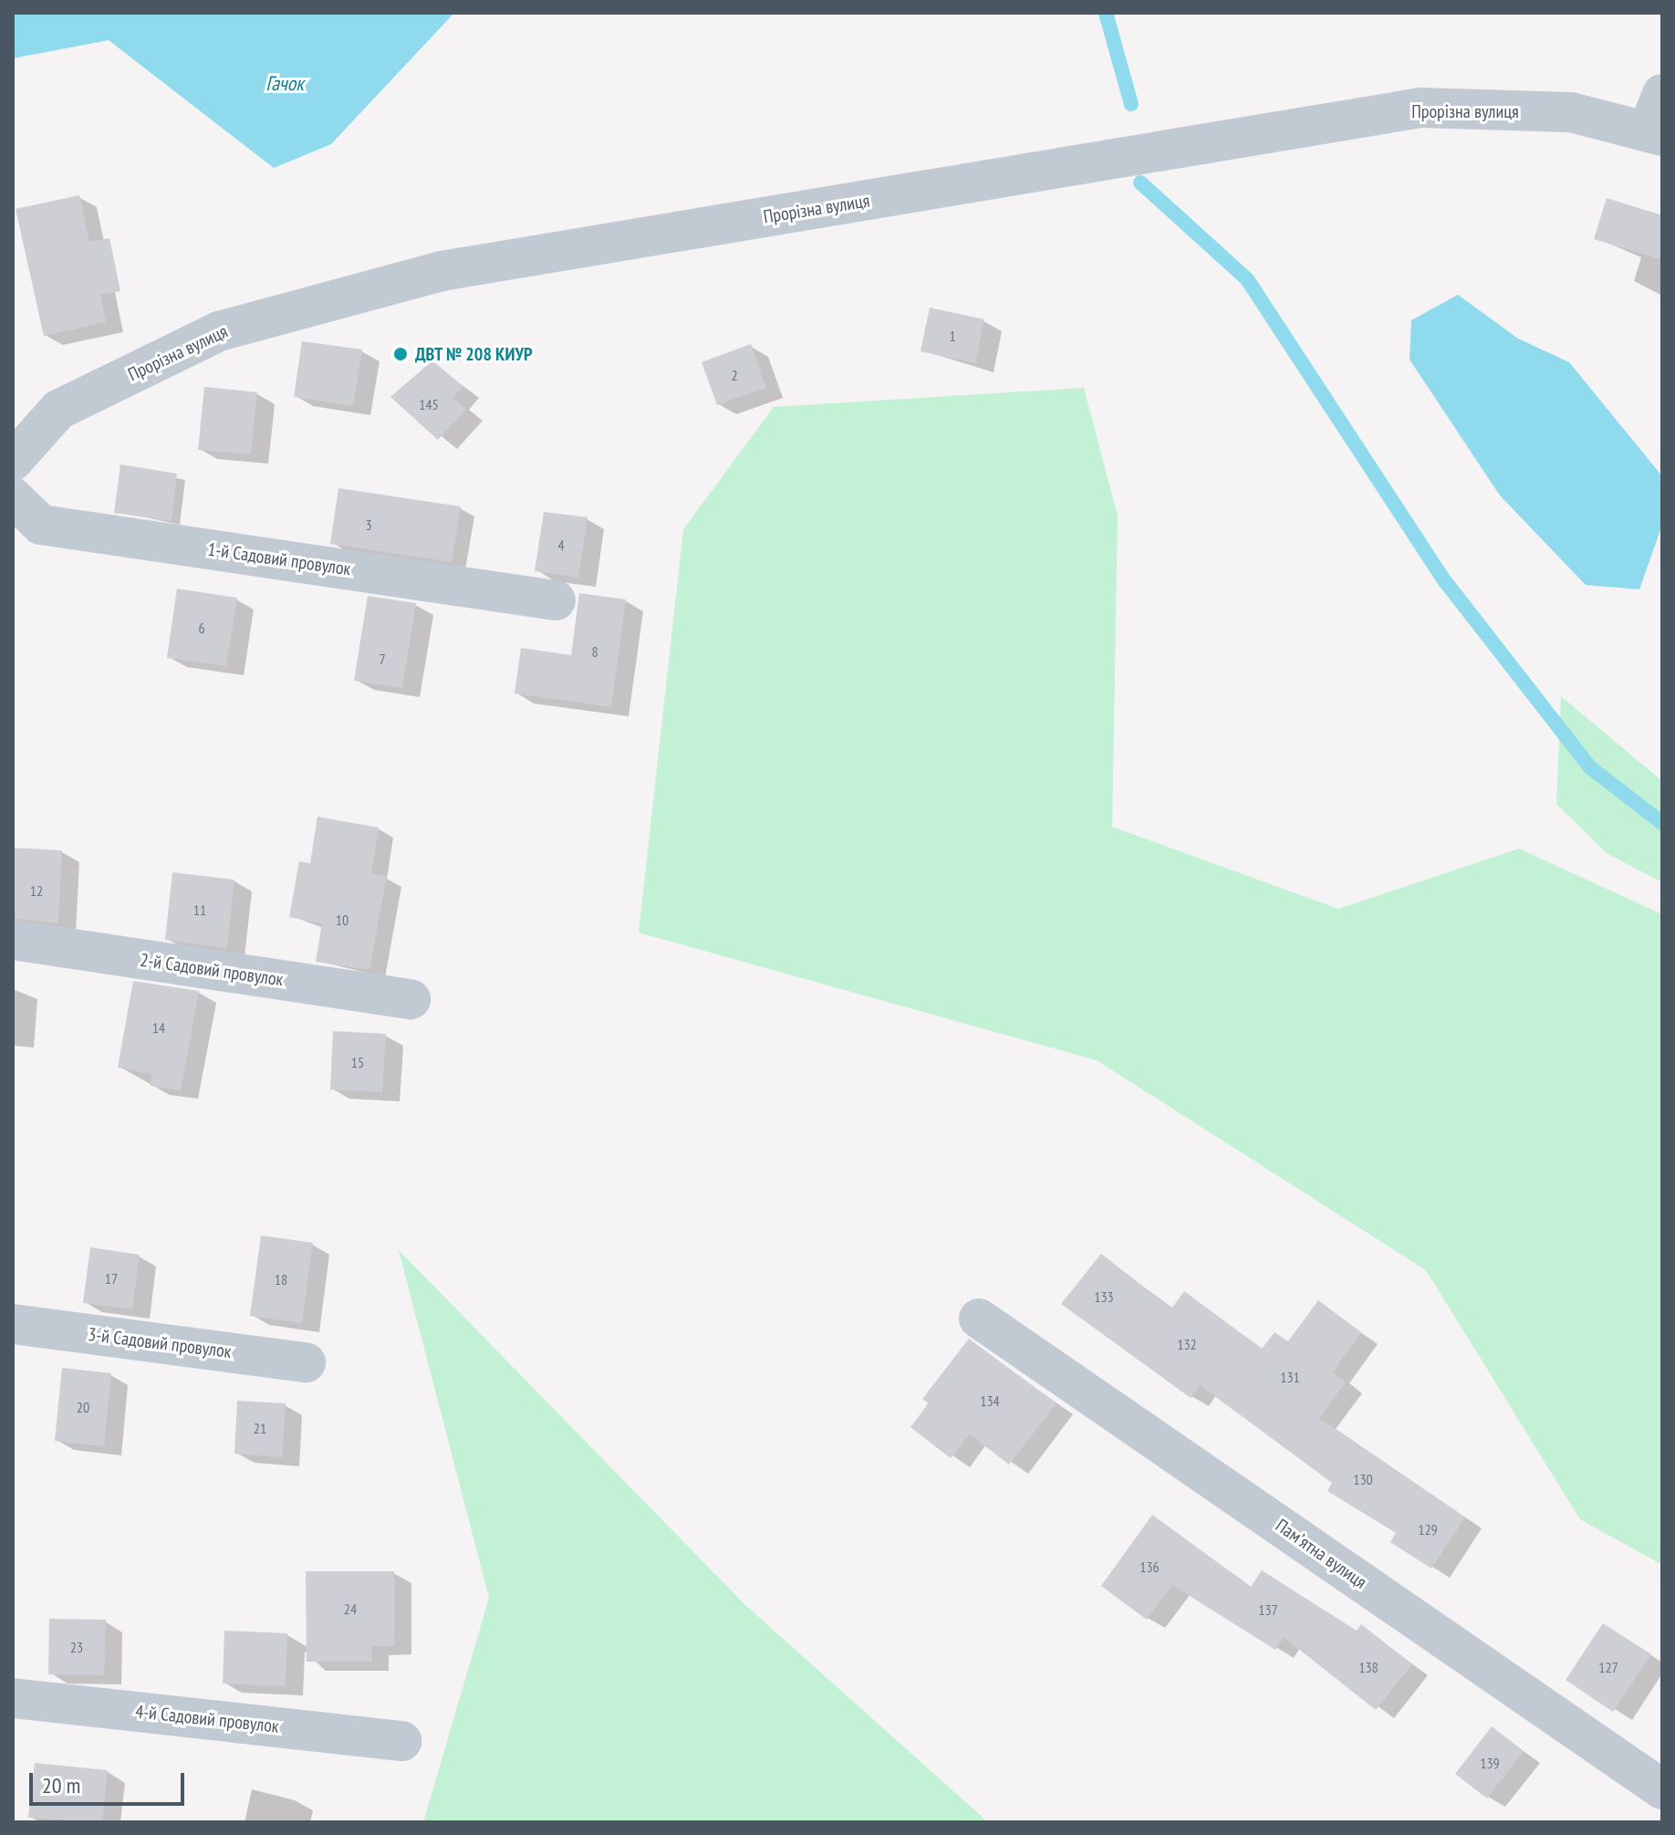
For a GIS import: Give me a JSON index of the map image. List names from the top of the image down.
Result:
{
  "streets": {
    "street": [
      "Прорізна вулиця",
      "1-й Садовий провулок",
      "2-й Садовий провулок",
      "3-й Садовий провулок",
      "Памʼятна вулиця",
      "4-й Садовий провулок"
    ]
  },
  "water": ["Гачок"],
  "places": ["ДВТ № 208 КИУР"],
  "house_numbers": [
    "1",
    "2",
    "145",
    "3",
    "4",
    "6",
    "8",
    "7",
    "12",
    "11",
    "10",
    "14",
    "15",
    "17",
    "18",
    "133",
    "132",
    "131",
    "134",
    "20",
    "21",
    "130",
    "129",
    "136",
    "24",
    "137",
    "23",
    "138",
    "127",
    "139"
  ],
  "scale_bar": "20 m"
}
